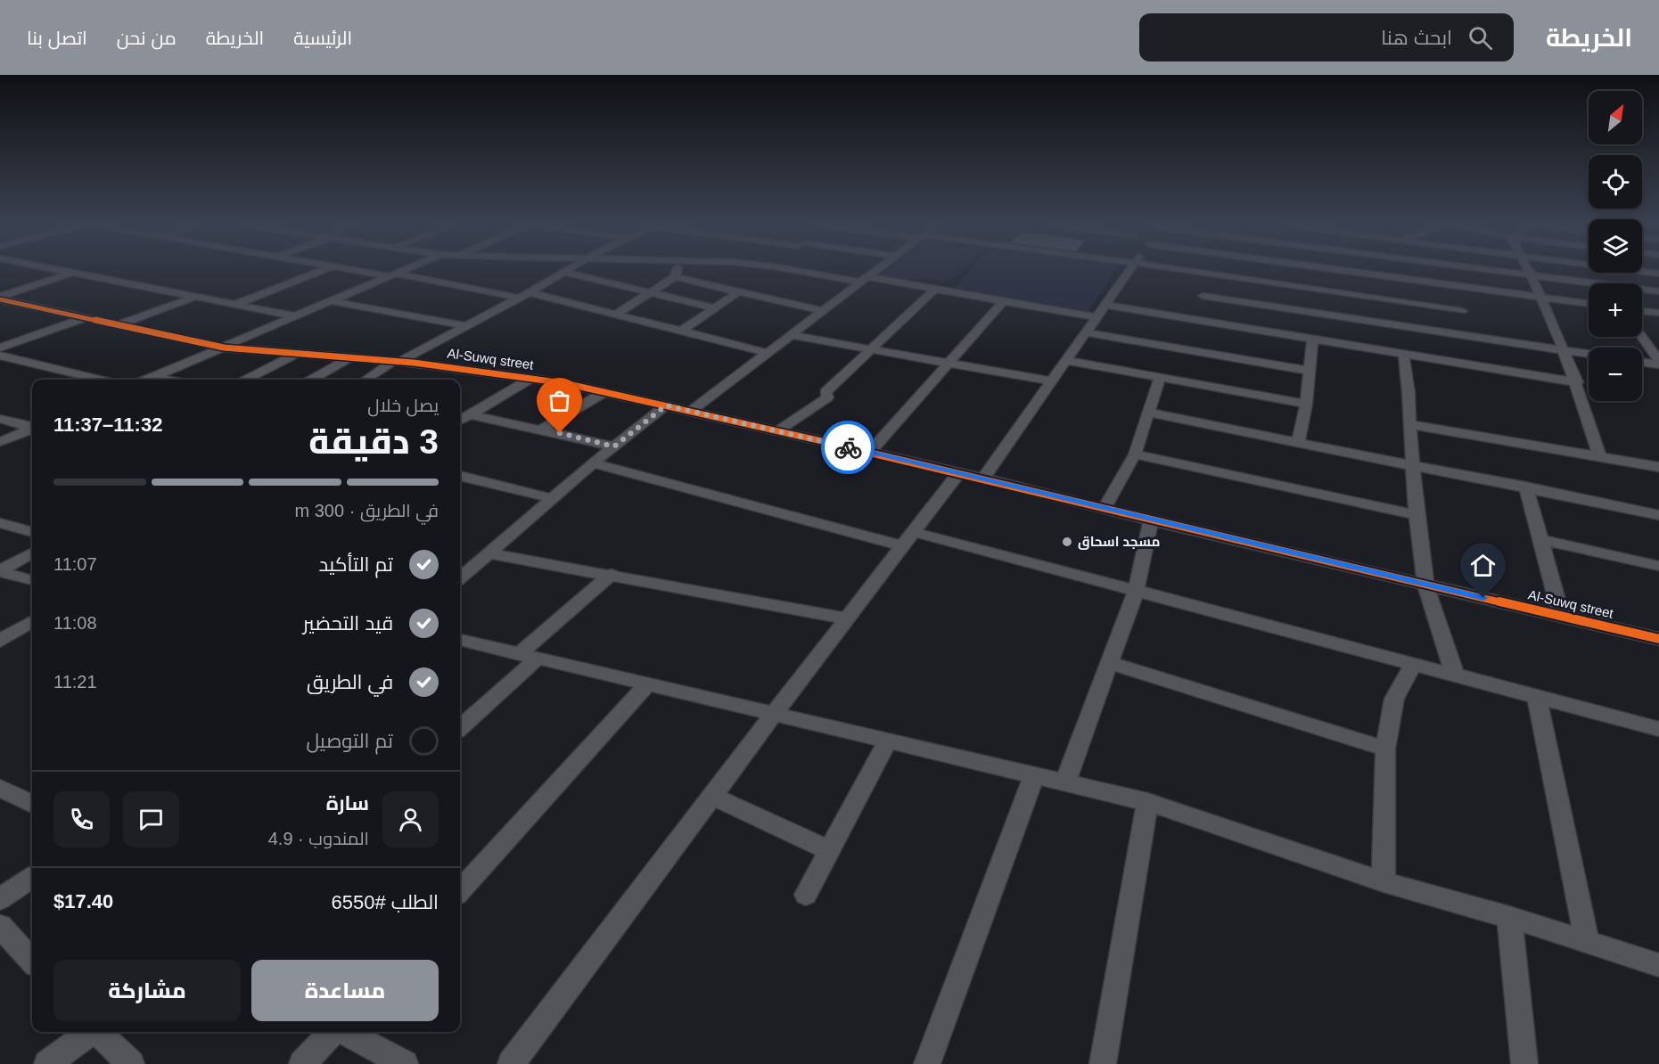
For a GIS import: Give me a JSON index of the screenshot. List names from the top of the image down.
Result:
{
  "streets": {
    "street": ["Al-Suwq street"]
  },
  "places": ["مسجد اسحاق"],
  "north": "top right",
  "page": {
    "header": "الخريطة",
    "search": "ابحث هنا",
    "nav": [
      "الرئيسية",
      "الخريطة",
      "من نحن",
      "اتصل بنا"
    ],
    "map_buttons": ["+", "−"],
    "heading": ["3 دقيقة", "يصل خلال", "11:32–11:37"],
    "panel": [
      "سارة",
      "المندوب · 4.9",
      "الطلب #6550",
      "$17.40"
    ],
    "bar": "في الطريق · 300 m",
    "list": [
      ["تم التأكيد", "11:07"],
      ["قيد التحضير", "11:08"],
      ["في الطريق", "11:21"],
      "تم التوصيل"
    ],
    "buttons": ["مساعدة", "مشاركة"]
  }
}
